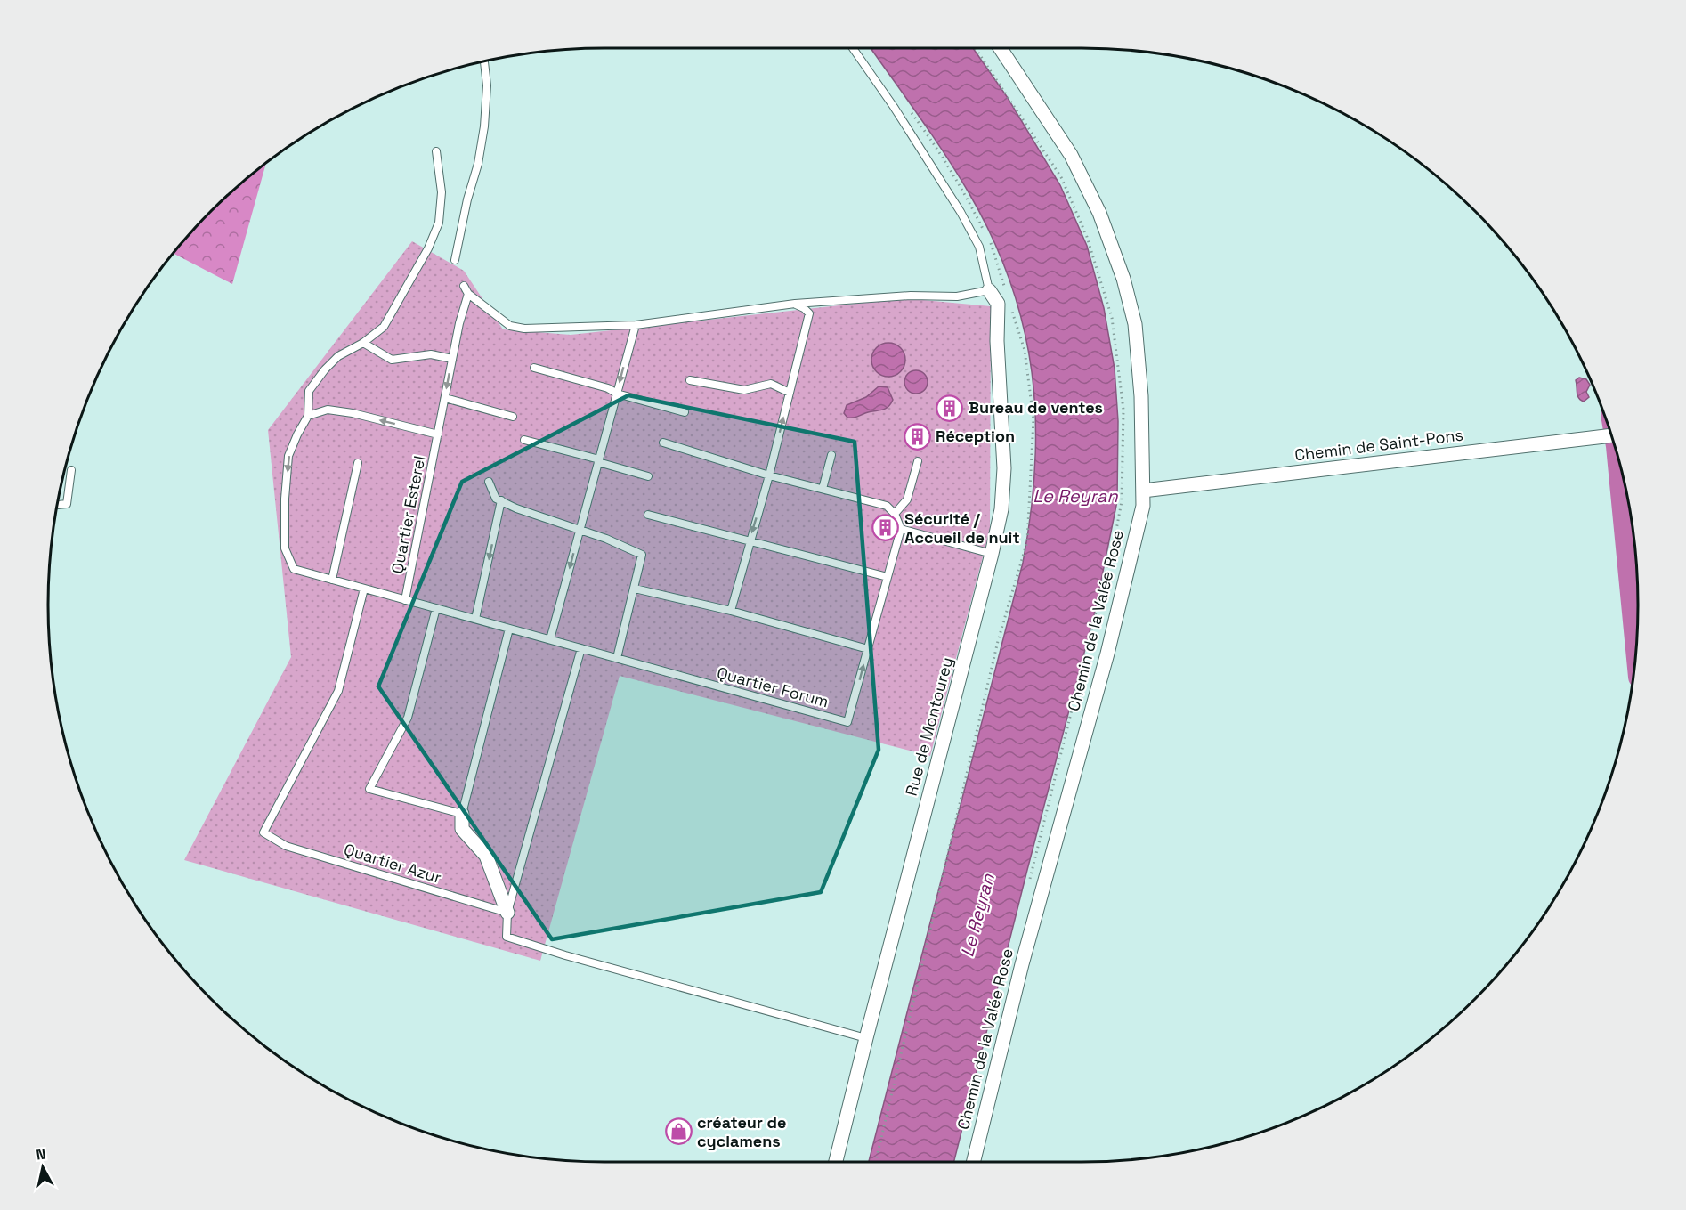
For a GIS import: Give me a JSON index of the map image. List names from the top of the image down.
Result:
{
  "streets": {
    "street": ["Chemin de Saint-Pons", "Chemin de la Valée Rose", "Rue de Montourey"],
    "lane": ["Quartier Esterel", "Quartier Forum", "Quartier Azur"]
  },
  "crossings": [
    ["Chemin de Saint-Pons", "Chemin de la Valée Rose"],
    ["Quartier Esterel", "Quartier Forum"],
    ["Quartier Esterel", "Quartier Azur"]
  ],
  "water": ["Le Reyran"],
  "places": {
    "building": ["Bureau de ventes", "Réception", "Sécurité / Accueil de nuit"],
    "shop": ["créateur de cyclamens"]
  },
  "north": "top"
}
